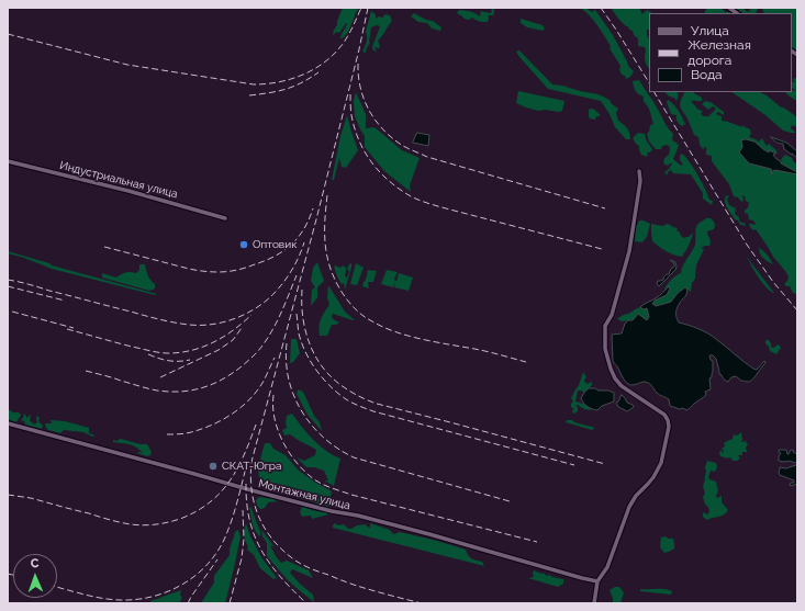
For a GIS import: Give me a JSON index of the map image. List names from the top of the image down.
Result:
{
  "streets": {
    "street": ["Индустриальная улица", "Монтажная улица"]
  },
  "places": ["Оптовик", "СКАТ-Югра"],
  "legend": ["Улица", "Железная дорога", "Вода"],
  "north": "top"
}
